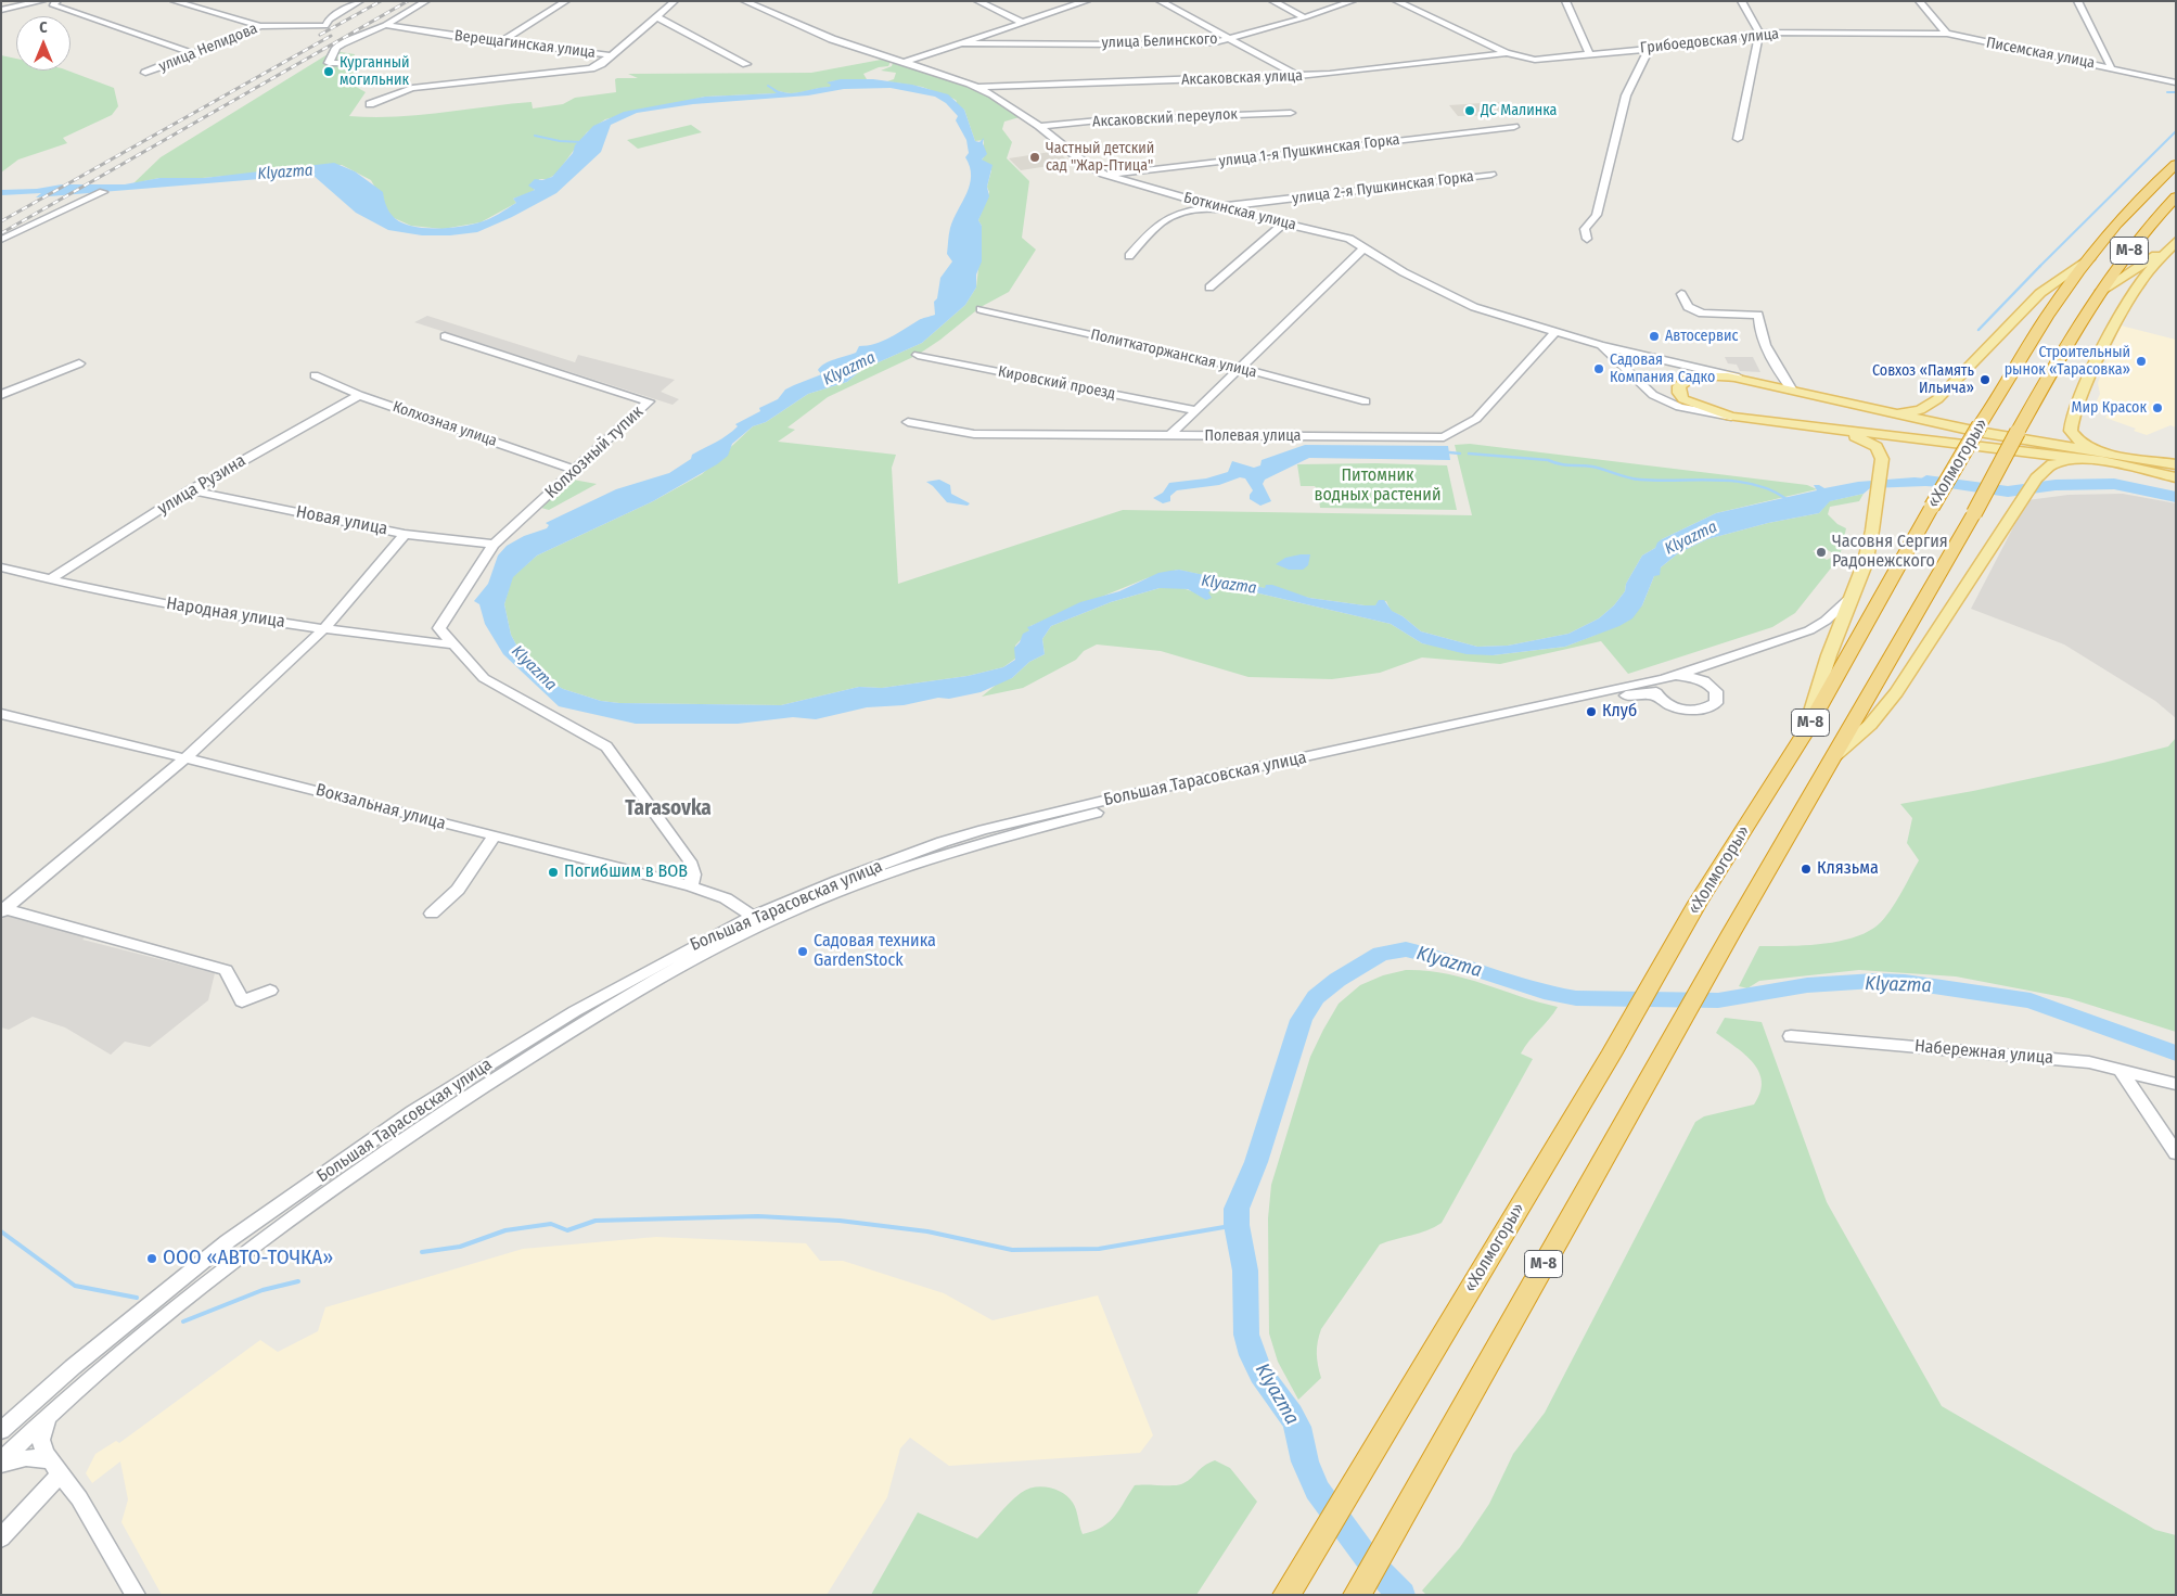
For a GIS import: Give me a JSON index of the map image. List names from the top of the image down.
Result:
{
  "streets": {
    "highway": ["М-8", "«Холмогоры»"],
    "street": [
      "улица Белинского",
      "Грибоедовская улица",
      "Верещагинская улица",
      "улица Нелидова",
      "Писемская улица",
      "Аксаковская улица",
      "Аксаковский переулок",
      "улица 1-я Пушкинская Горка",
      "улица 2-я Пушкинская Горка",
      "Боткинская улица",
      "Политкаторжанская улица",
      "Кировский проезд",
      "Колхозная улица",
      "Полевая улица",
      "Колхозный тупик",
      "улица Рузина",
      "Новая улица",
      "Народная улица",
      "Большая Тарасовская улица",
      "Вокзальная улица",
      "Набережная улица"
    ]
  },
  "crossings": [
    ["Грибоедовская улица", "Писемская улица"],
    ["Грибоедовская улица", "Аксаковская улица"],
    ["Аксаковская улица", "Боткинская улица"],
    ["Аксаковский переулок", "Боткинская улица"],
    ["улица 1-я Пушкинская Горка", "Боткинская улица"],
    ["улица 2-я Пушкинская Горка", "Боткинская улица"],
    ["Боткинская улица", "Полевая улица"],
    ["Колхозная улица", "Колхозный тупик"],
    ["Колхозная улица", "улица Рузина"],
    ["Колхозный тупик", "Новая улица"],
    ["Колхозный тупик", "Народная улица"],
    ["улица Рузина", "Новая улица"],
    ["улица Рузина", "Народная улица"],
    ["Большая Тарасовская улица", "Вокзальная улица"]
  ],
  "districts": ["Tarasovka"],
  "water": ["Klyazma"],
  "parks": ["Питомник водных растений"],
  "places": [
    "Курганный могильник",
    "ДС Малинка",
    "Частный детский сад \"Жар-Птица\"",
    "Автосервис",
    "Строительный рынок «Тарасовка»",
    "Садовая Компания Садко",
    "Совхоз «Память Ильича»",
    "Мир Красок",
    "Часовня Сергия Радонежского",
    "Клуб",
    "Клязьма",
    "Погибшим в ВОВ",
    "Садовая техника GardenStock",
    "ООО «АВТО-ТОЧКА»"
  ],
  "north": "top"
}
